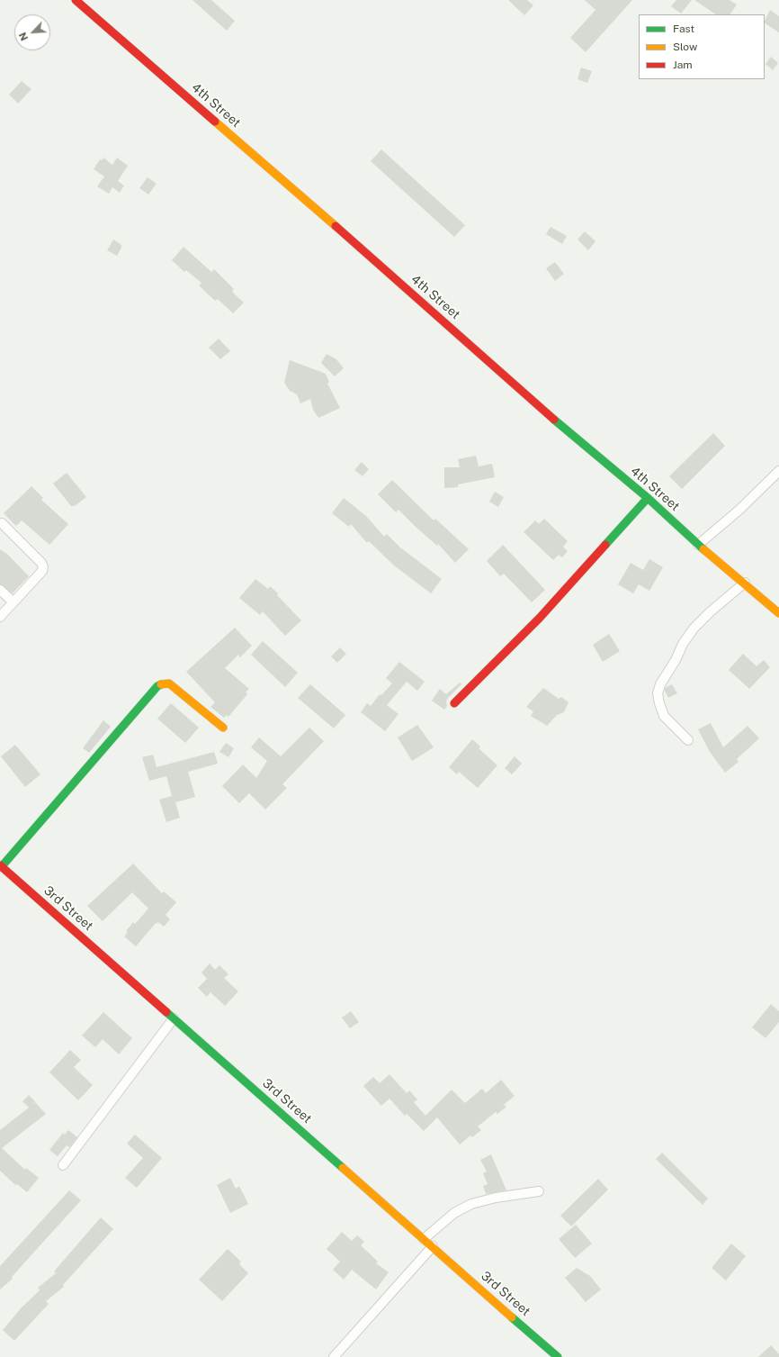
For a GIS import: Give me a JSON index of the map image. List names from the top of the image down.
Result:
{
  "streets": {
    "street": ["4th Street", "3rd Street"]
  },
  "legend": ["Fast", "Slow", "Jam"],
  "north": "bottom left"
}
